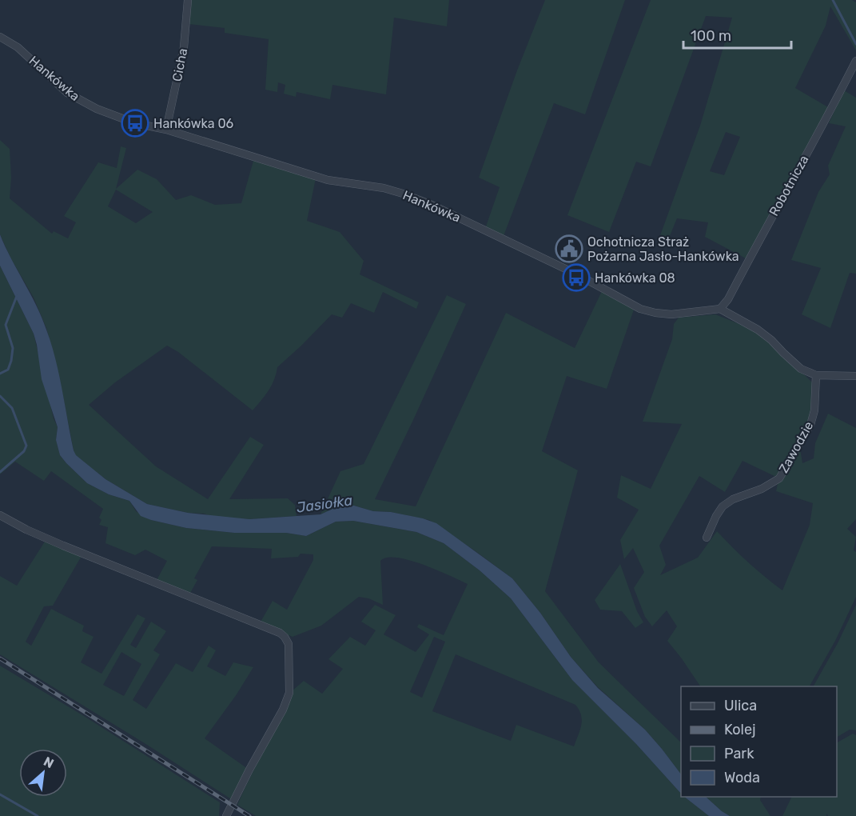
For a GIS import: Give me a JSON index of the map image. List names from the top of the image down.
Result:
{
  "streets": {
    "street": [
      "Cicha",
      "Hankówka",
      "Robotnicza",
      "Zawodzie"
    ]
  },
  "crossings": [
    ["Cicha", "Hankówka"],
    ["Hankówka", "Robotnicza"]
  ],
  "water": ["Jasiołka"],
  "places": {
    "bus stop": ["Hankówka 06", "Hankówka 08"],
    "public building": ["Ochotnicza Straż Pożarna Jasło-Hankówka"]
  },
  "legend": [
    "Ulica",
    "Kolej",
    "Park",
    "Woda"
  ],
  "scale_bar": "100 m",
  "north": "top right"
}
